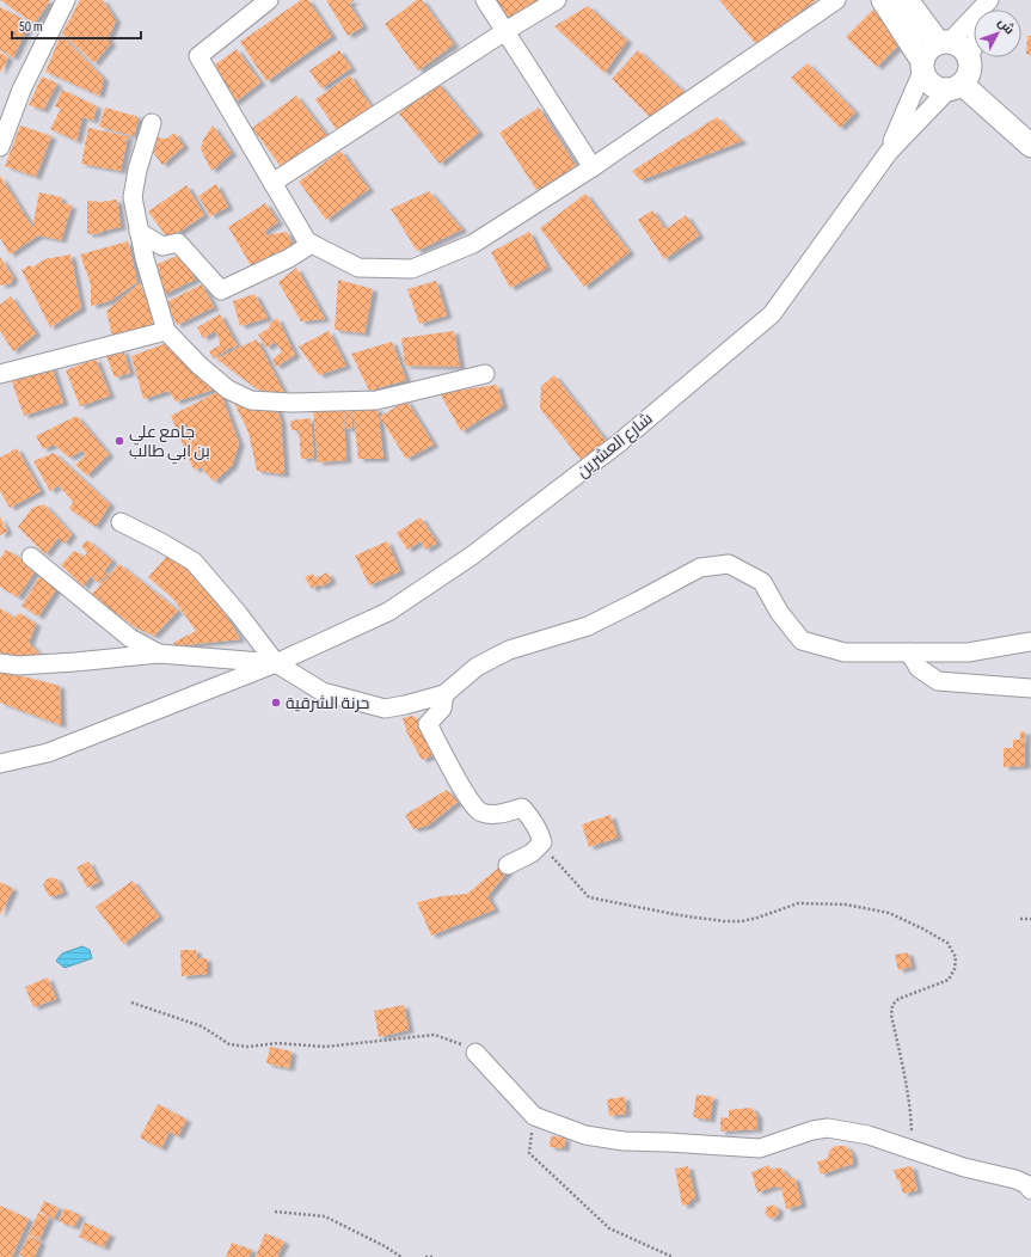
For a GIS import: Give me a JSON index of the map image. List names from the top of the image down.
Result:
{
  "streets": {
    "street": ["شارع العشرين"]
  },
  "places": ["جامع علي بن ابي طالب", "حرنة الشرقية"],
  "scale_bar": "50 m",
  "north": "top right"
}
